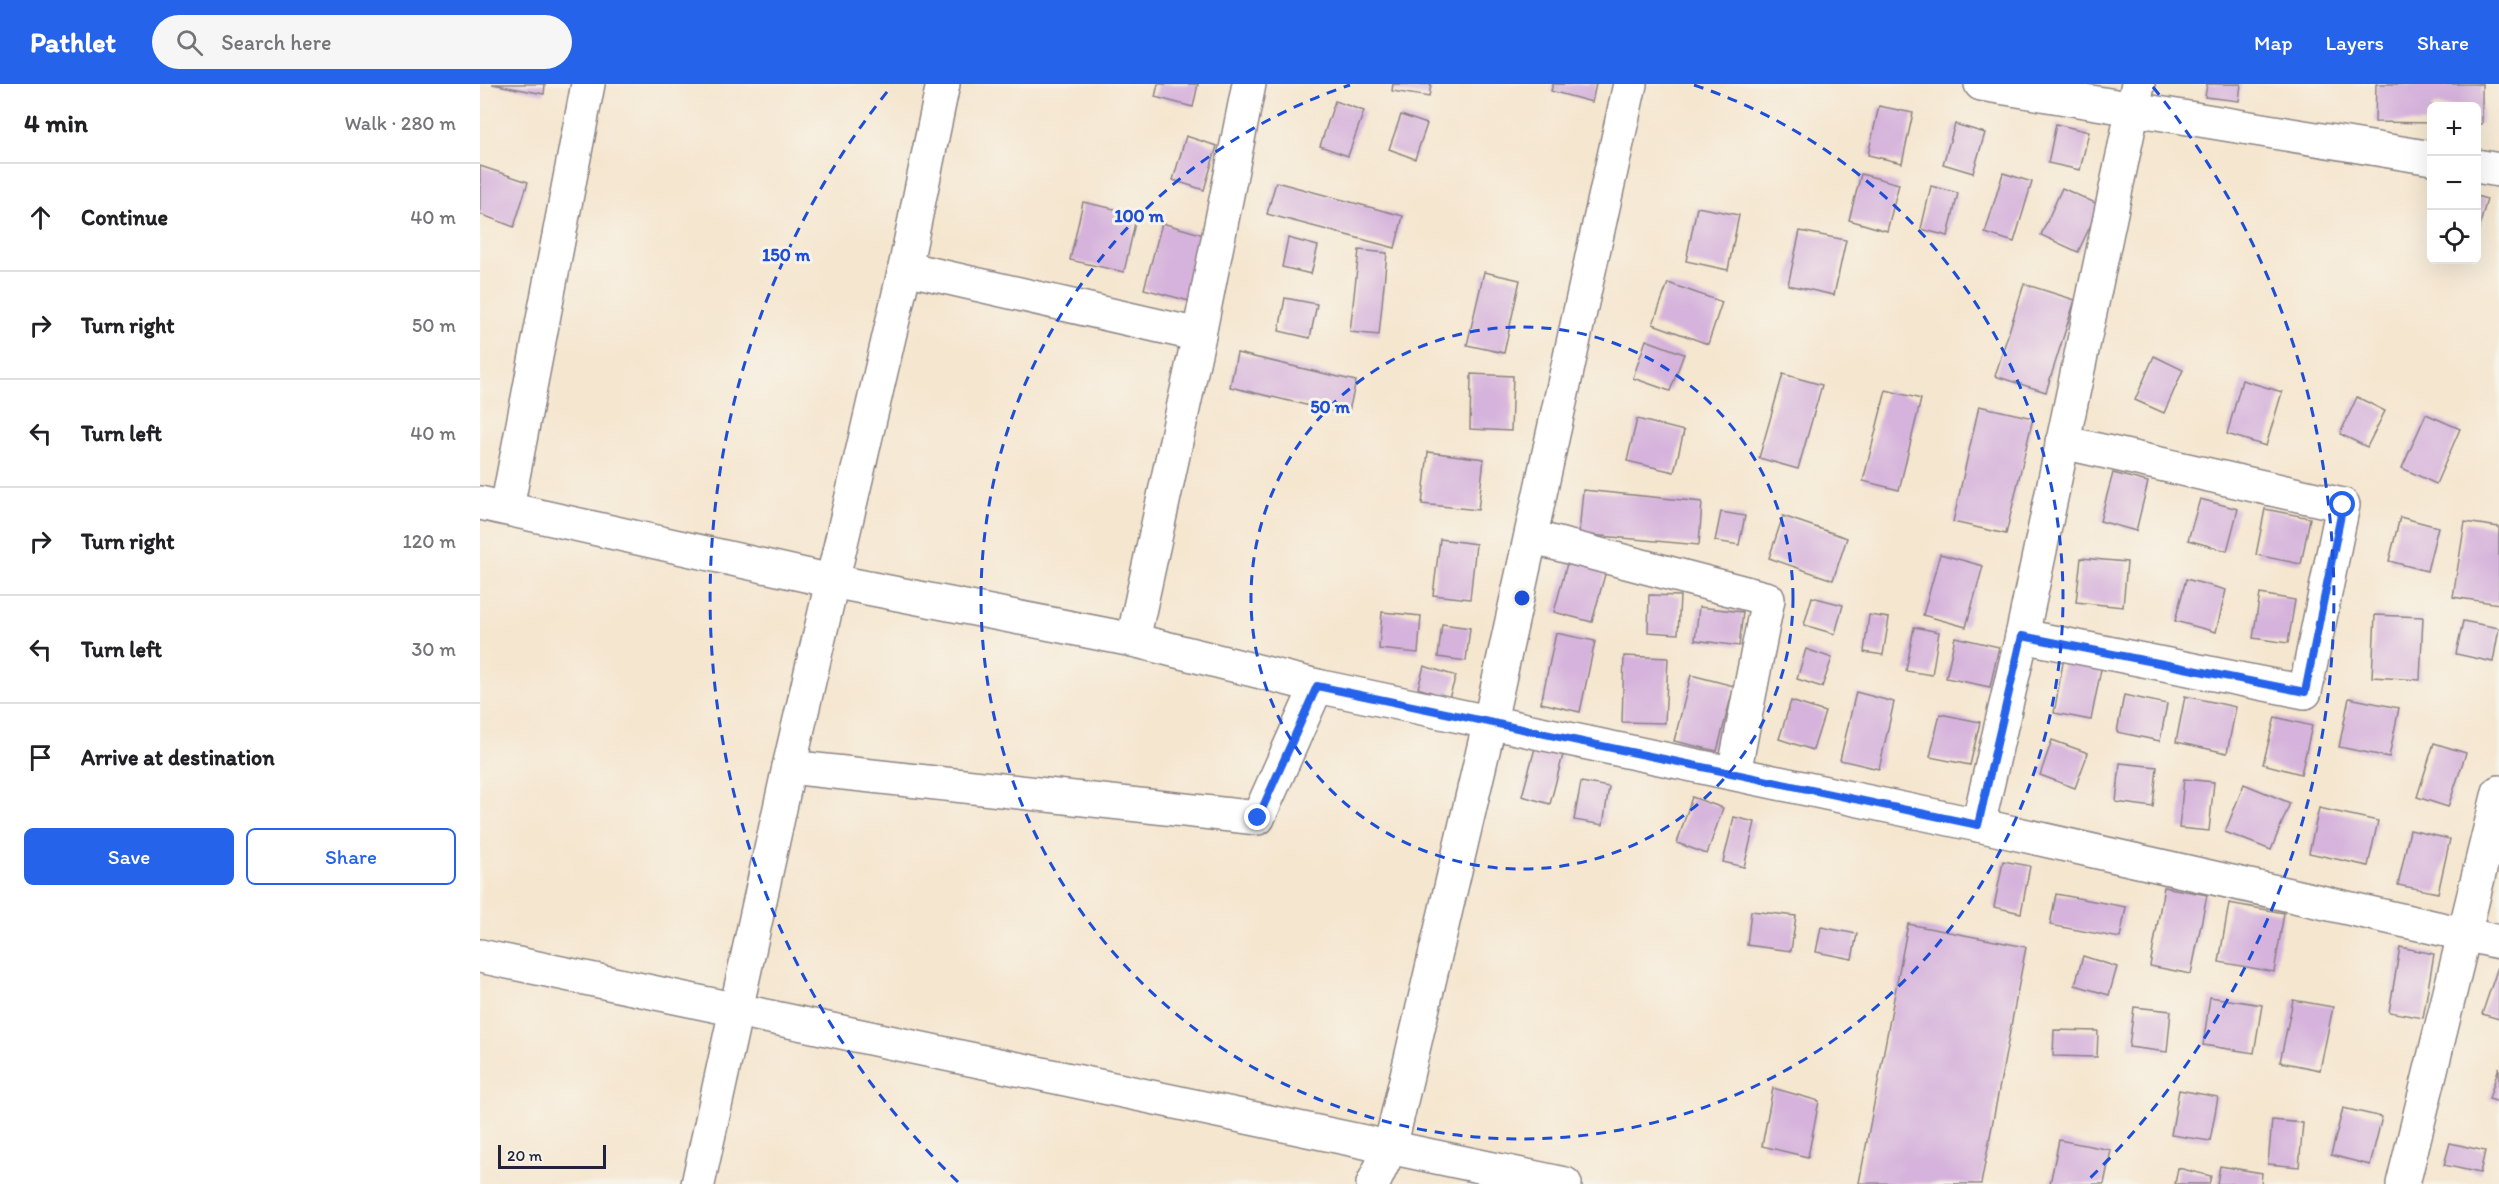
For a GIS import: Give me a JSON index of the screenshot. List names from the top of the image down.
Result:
{
  "scale_bar": "20 m",
  "page": {
    "header": "Pathlet",
    "search": "Search here",
    "nav": ["Map", "Layers", "Share"],
    "heading": ["4 min", "Walk · 280 m"],
    "map_buttons": ["+", "−"],
    "list": [
      ["Continue", "40 m"],
      ["Turn right", "50 m"],
      ["Turn left", "40 m"],
      ["Turn right", "120 m"],
      ["Turn left", "30 m"],
      "Arrive at destination"
    ],
    "buttons": ["Save", "Share"],
    "scale": "20 m"
  },
  "rings": ["100 m", "150 m", "50 m"]
}
